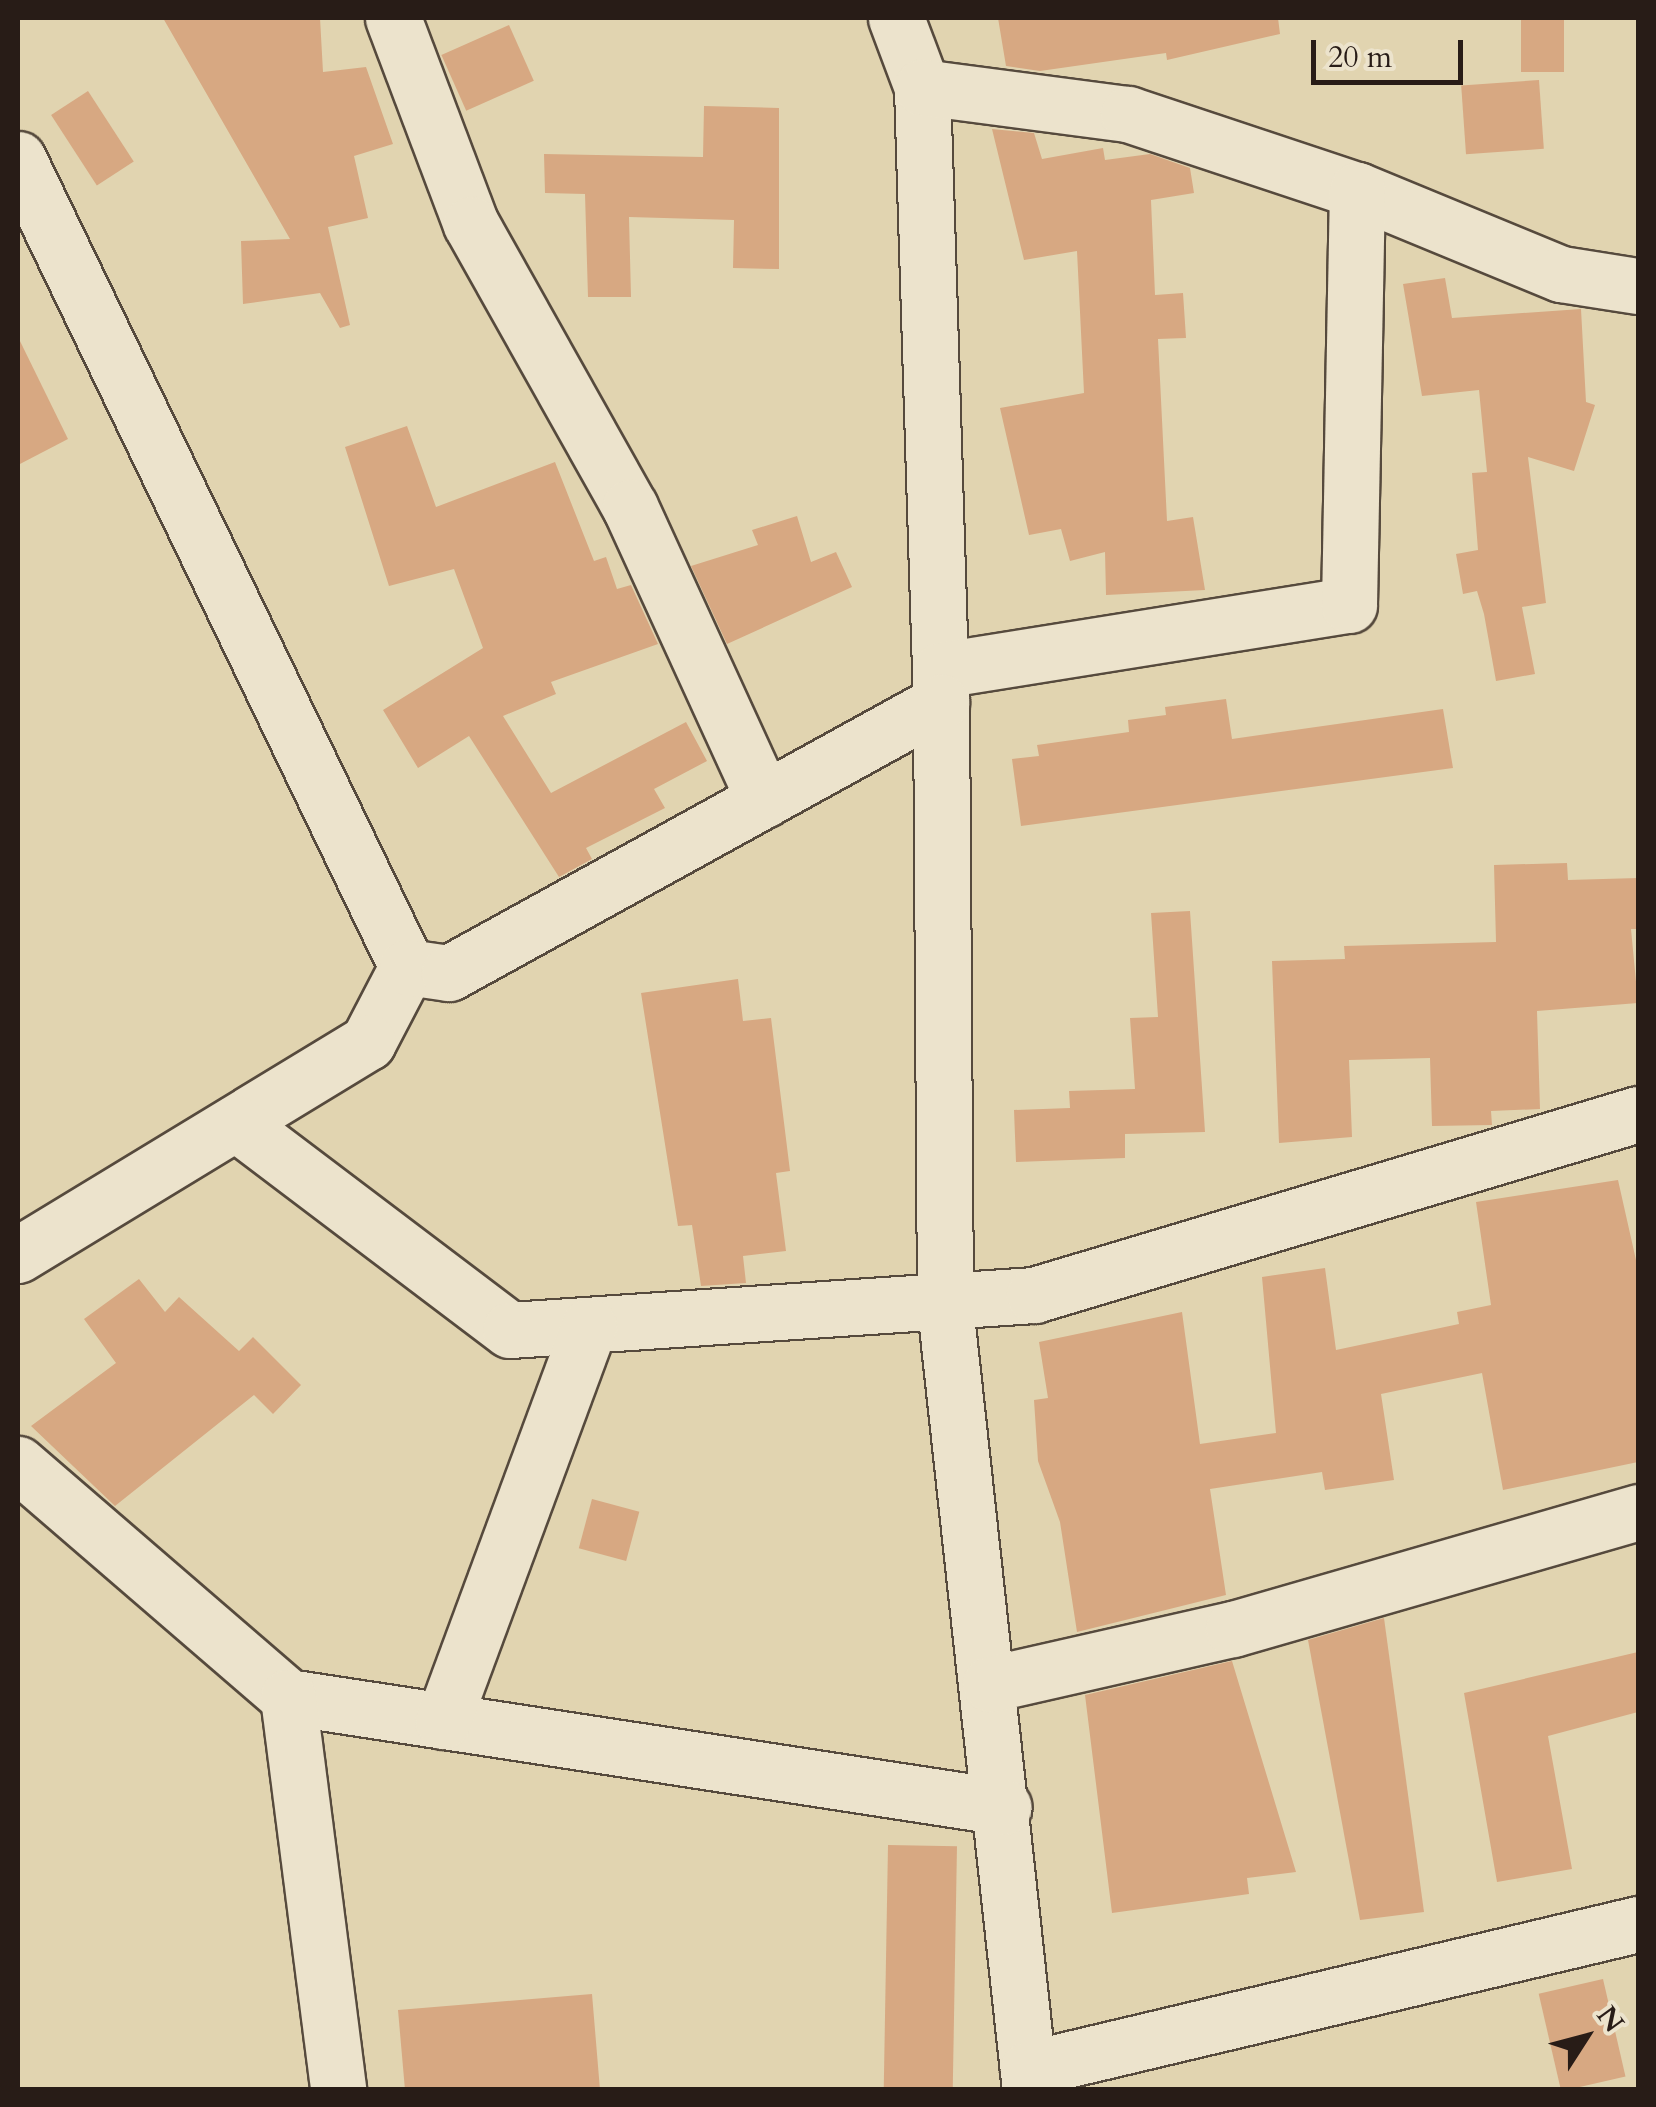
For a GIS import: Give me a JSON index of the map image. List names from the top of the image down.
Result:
{
  "scale_bar": "20 m",
  "north": "top right"
}
